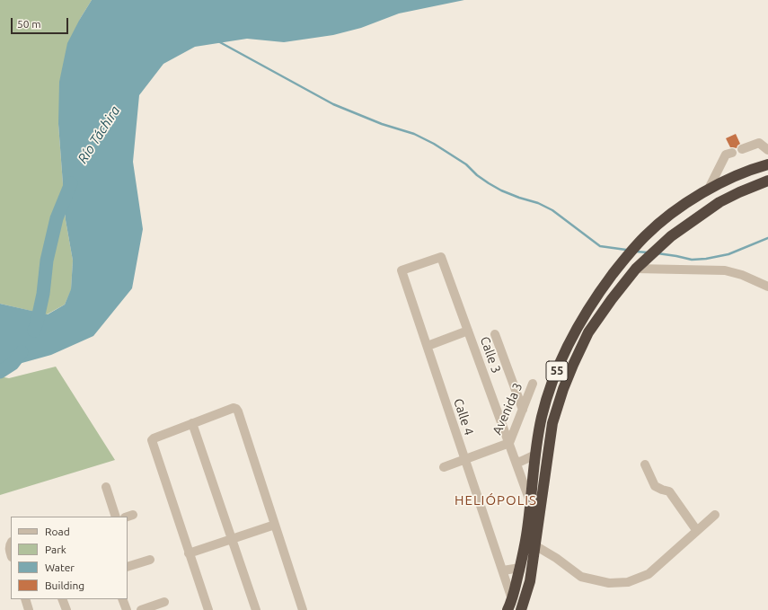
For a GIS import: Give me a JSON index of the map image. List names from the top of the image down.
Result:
{
  "streets": {
    "highway": ["55"],
    "street": ["Calle 3", "Avenida 3", "Calle 4"]
  },
  "crossings": [
    ["Calle 3", "55"],
    ["Calle 3", "Avenida 3"],
    ["Calle 3", "Calle 4"],
    ["55", "Calle 4"],
    ["Avenida 3", "Calle 4"]
  ],
  "districts": ["HELIÓPOLIS"],
  "water": ["Río Táchira"],
  "legend": [
    "Road",
    "Park",
    "Water",
    "Building"
  ],
  "scale_bar": "50 m"
}
